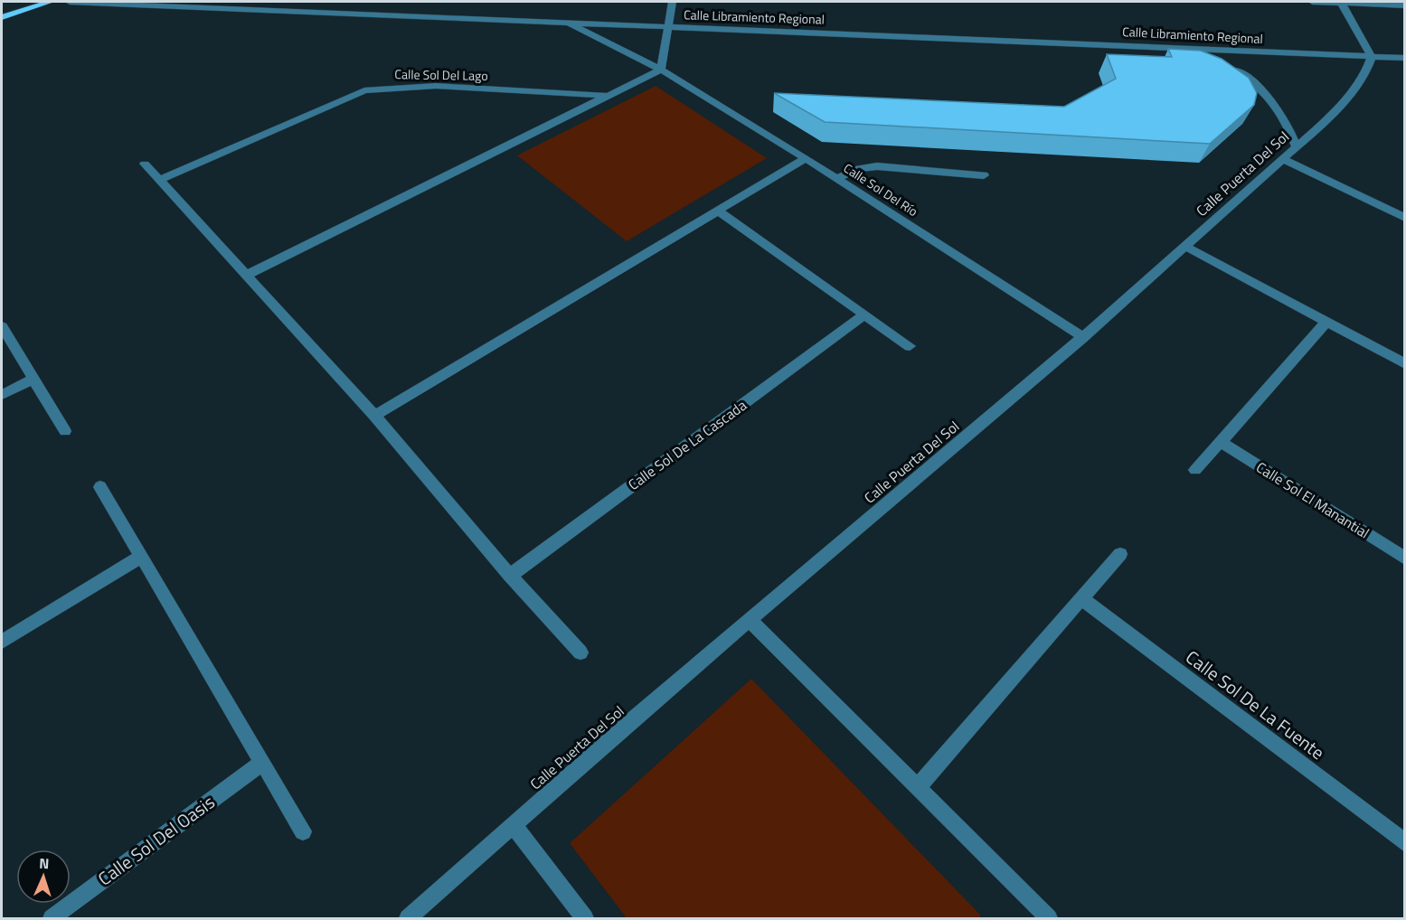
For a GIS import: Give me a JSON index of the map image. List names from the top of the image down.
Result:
{
  "streets": {
    "street": [
      "Calle Libramiento Regional",
      "Calle Sol Del Lago",
      "Calle Puerta Del Sol",
      "Calle Sol Del Río",
      "Calle Sol De La Cascada",
      "Calle Sol El Manantial",
      "Calle Sol De La Fuente",
      "Calle Sol Del Oasis"
    ]
  },
  "crossings": [
    ["Calle Libramiento Regional", "Calle Puerta Del Sol"],
    ["Calle Libramiento Regional", "Calle Sol Del Río"],
    ["Calle Puerta Del Sol", "Calle Sol Del Río"]
  ],
  "north": "top"
}
